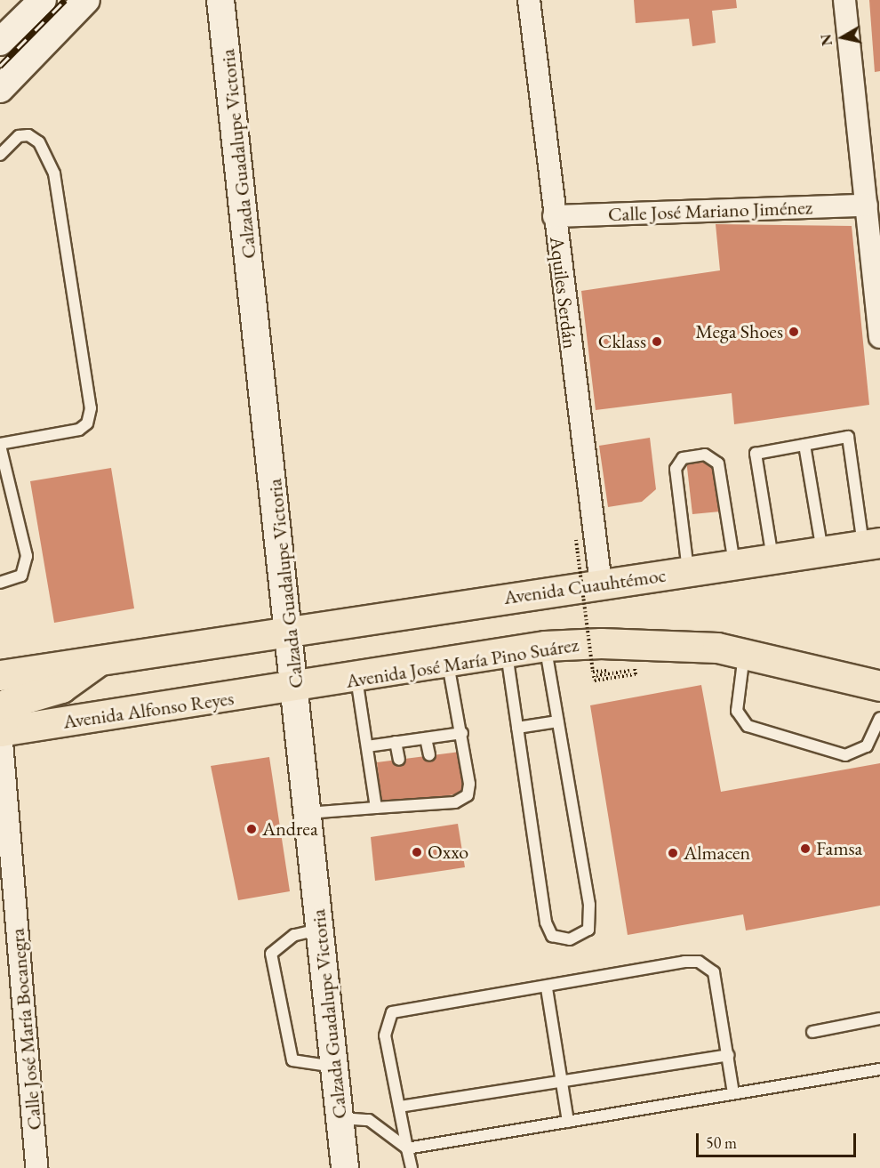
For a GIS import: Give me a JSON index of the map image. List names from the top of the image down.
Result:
{
  "streets": {
    "highway": ["Avenida Cuauhtémoc", "Avenida José María Pino Suárez", "Avenida Alfonso Reyes"],
    "street": [
      "Calzada Guadalupe Victoria",
      "Calle José Mariano Jiménez",
      "Aquiles Serdán",
      "Calle José María Bocanegra"
    ]
  },
  "crossings": [
    ["Calzada Guadalupe Victoria", "Avenida Cuauhtémoc"],
    ["Calzada Guadalupe Victoria", "Avenida José María Pino Suárez"],
    ["Calzada Guadalupe Victoria", "Avenida Alfonso Reyes"],
    ["Calle José Mariano Jiménez", "Aquiles Serdán"],
    ["Aquiles Serdán", "Avenida Cuauhtémoc"],
    ["Avenida José María Pino Suárez", "Avenida Alfonso Reyes"],
    ["Avenida Alfonso Reyes", "Calle José María Bocanegra"]
  ],
  "places": [
    "Mega Shoes",
    "Cklass",
    "Andrea",
    "Famsa",
    "Oxxo",
    "Almacen"
  ],
  "scale_bar": "50 m",
  "north": "left"
}
